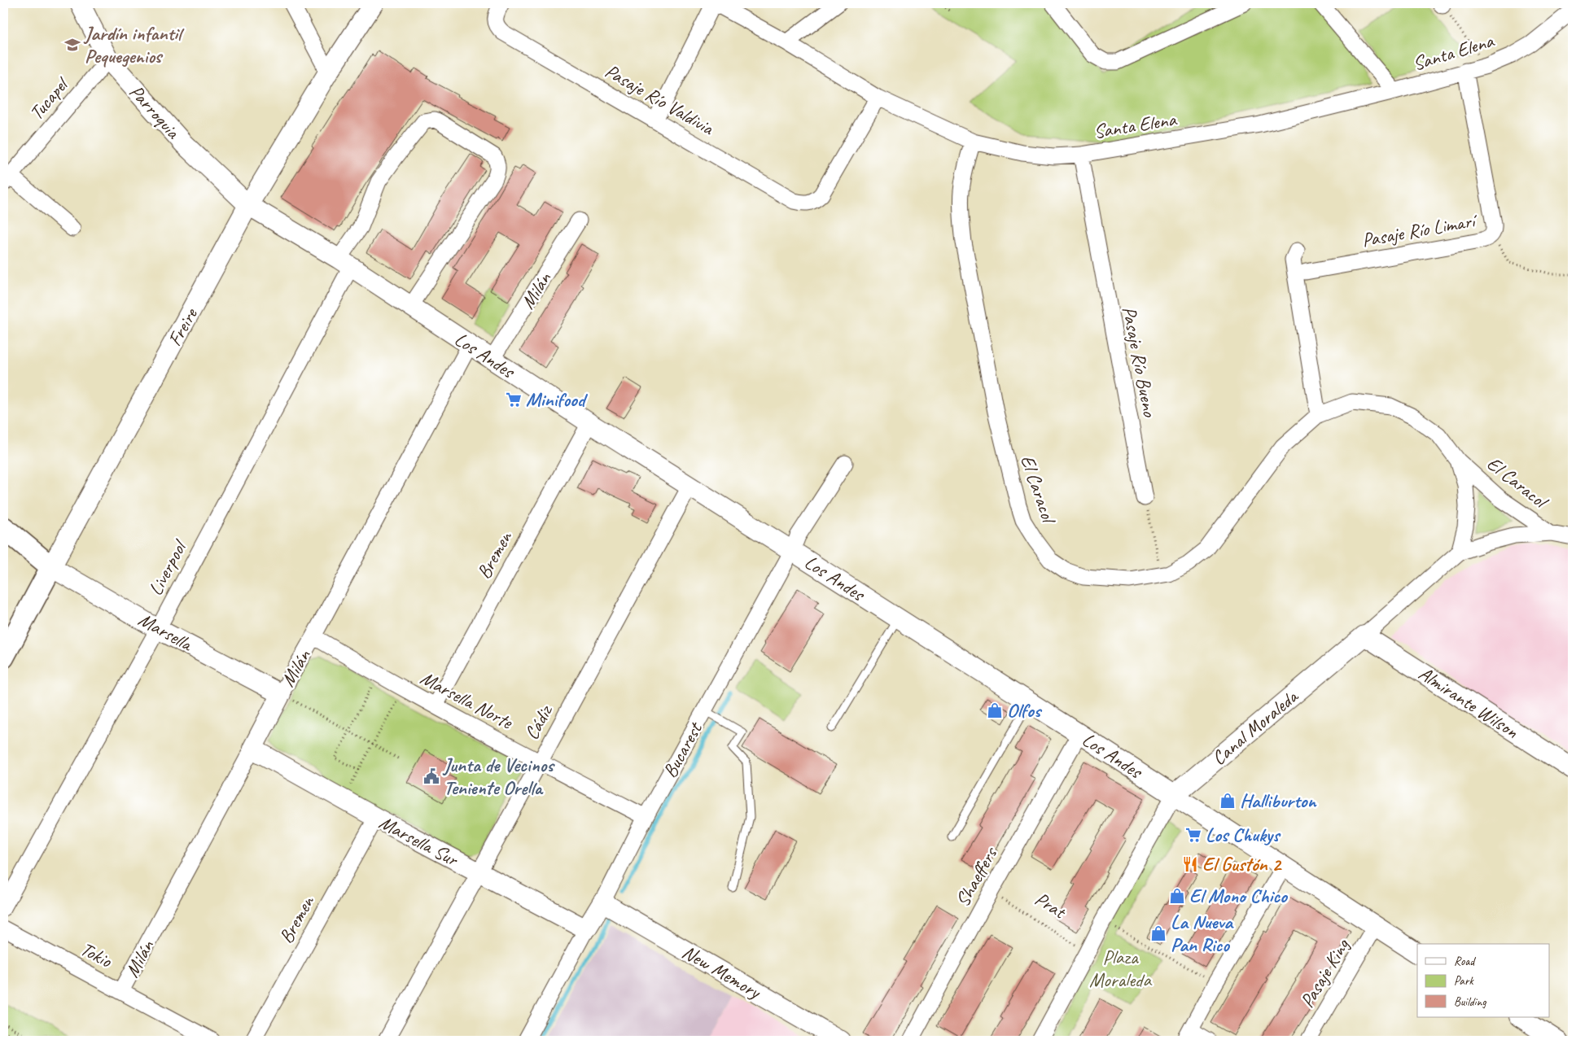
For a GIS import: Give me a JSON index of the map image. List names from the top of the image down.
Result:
{
  "streets": {
    "main road": ["Freire"],
    "street": [
      "Santa Elena",
      "Tucapel",
      "Pasaje Río Valdivia",
      "Parroquia",
      "Pasaje Río Limarí",
      "Milán",
      "Los Andes",
      "Pasaje Río Bueno",
      "El Caracol",
      "Bremen",
      "Liverpool",
      "Marsella",
      "Marsella Norte",
      "Almirante Wilson",
      "Cádiz",
      "Canal Moraleda",
      "Bucarest",
      "Marsella Sur",
      "Shaeffers",
      "Tokio",
      "New Memory",
      "Pasaje King"
    ],
    "path": ["Prat"]
  },
  "crossings": [
    ["Santa Elena", "Pasaje Río Valdivia"],
    ["Santa Elena", "Pasaje Río Limarí"],
    ["Santa Elena", "Pasaje Río Bueno"],
    ["Santa Elena", "El Caracol"],
    ["Tucapel", "Parroquia"],
    ["Parroquia", "Freire"],
    ["Parroquia", "Los Andes"],
    ["Milán", "Los Andes"],
    ["Milán", "Marsella"],
    ["Milán", "Marsella Norte"],
    ["Milán", "Marsella Sur"],
    ["Milán", "Tokio"],
    ["Freire", "Los Andes"],
    ["Freire", "Marsella"],
    ["Los Andes", "Bremen"],
    ["Los Andes", "Liverpool"],
    ["Los Andes", "Cádiz"],
    ["Los Andes", "Canal Moraleda"],
    ["Los Andes", "Bucarest"],
    ["Los Andes", "Shaeffers"],
    ["Los Andes", "Pasaje King"],
    ["El Caracol", "Canal Moraleda"],
    ["Bremen", "Marsella Norte"],
    ["Bremen", "Marsella Sur"],
    ["Liverpool", "Marsella"],
    ["Marsella Norte", "Cádiz"],
    ["Marsella Norte", "Bucarest"],
    ["Almirante Wilson", "Canal Moraleda"],
    ["Cádiz", "Marsella Sur"],
    ["Canal Moraleda", "Prat"],
    ["Bucarest", "Marsella Sur"],
    ["Bucarest", "New Memory"],
    ["Shaeffers", "Prat"]
  ],
  "parks": ["Plaza Moraleda"],
  "places": {
    "school or university": ["Jardín infantil Pequegenios"],
    "supermarket": ["Minifood", "Los Chukys"],
    "shop": [
      "Olfos",
      "Halliburton",
      "El Mono Chico",
      "La Nueva Pan Rico"
    ],
    "public building": ["Junta de Vecinos Teniente Orella"],
    "restaurant": ["El Gustón 2"]
  },
  "legend": ["Road", "Park", "Building"]
}
